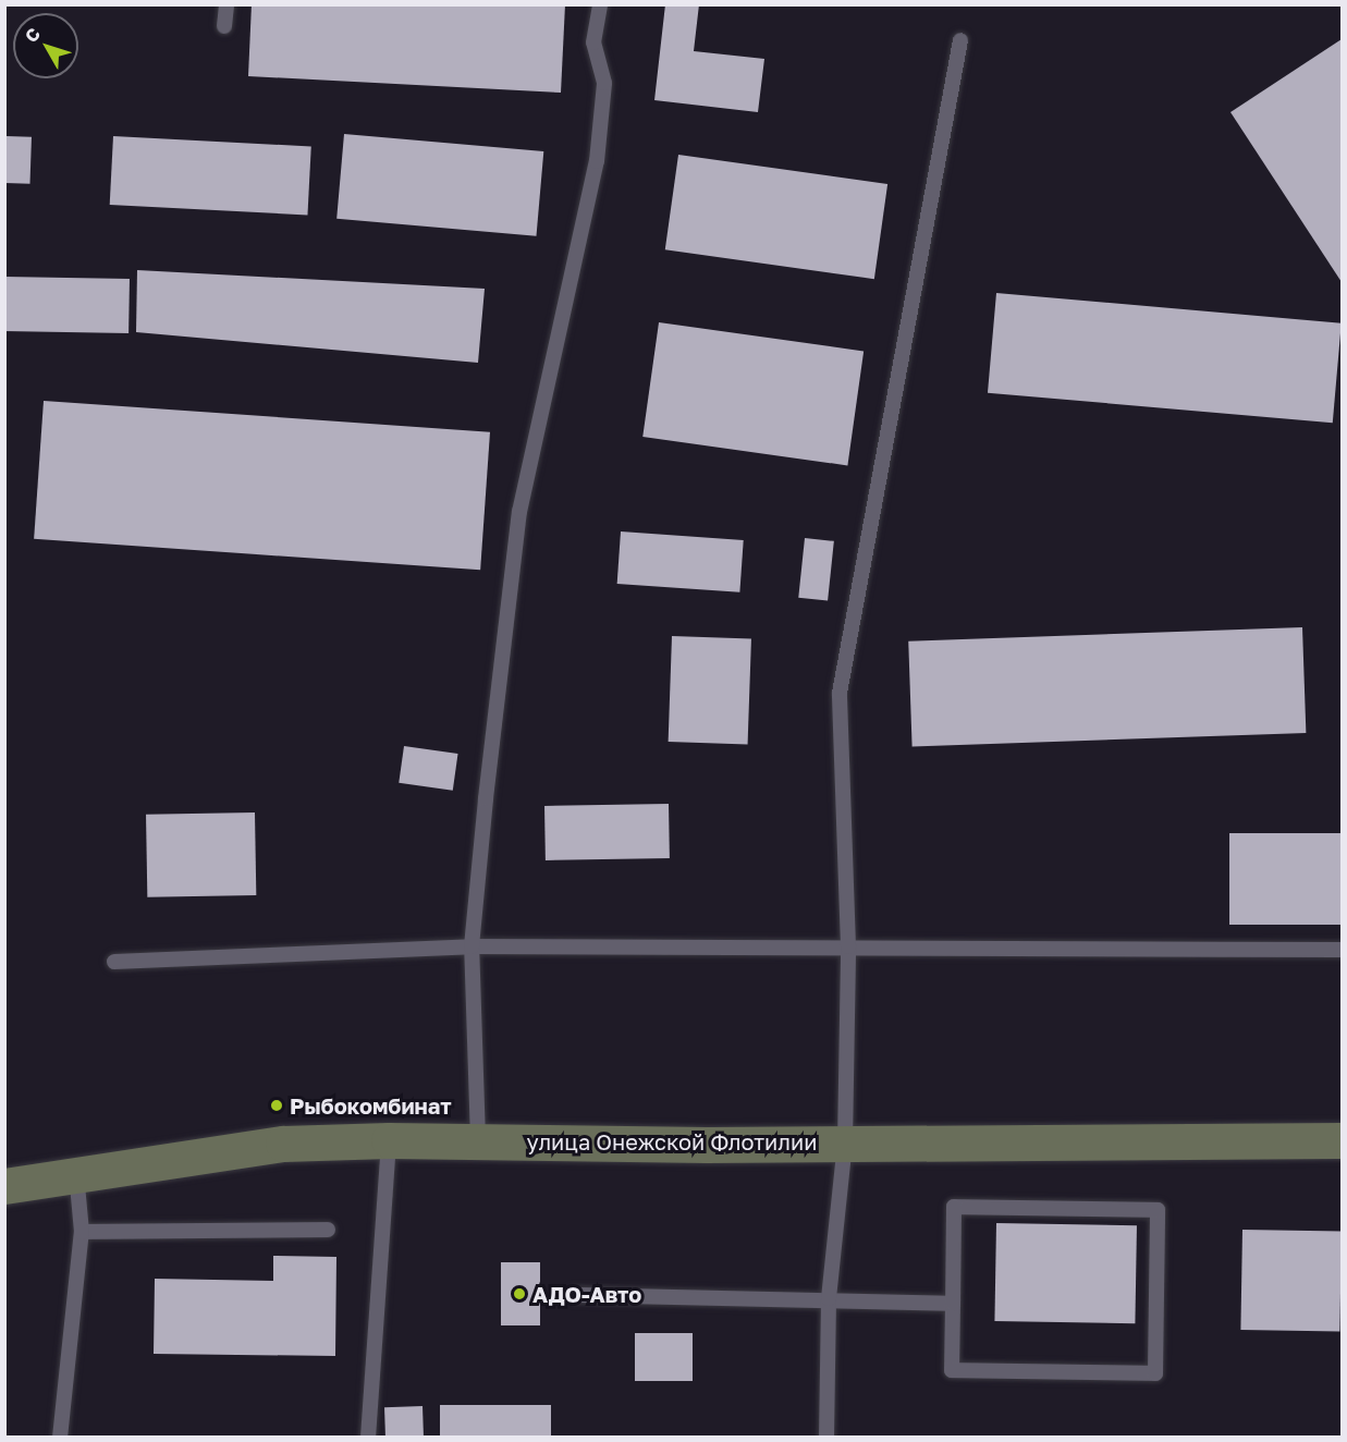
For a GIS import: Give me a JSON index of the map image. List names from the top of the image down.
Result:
{
  "streets": {
    "main road": ["улица Онежской Флотилии"]
  },
  "places": ["Рыбокомбинат", "АДО-Авто"],
  "north": "top left"
}
